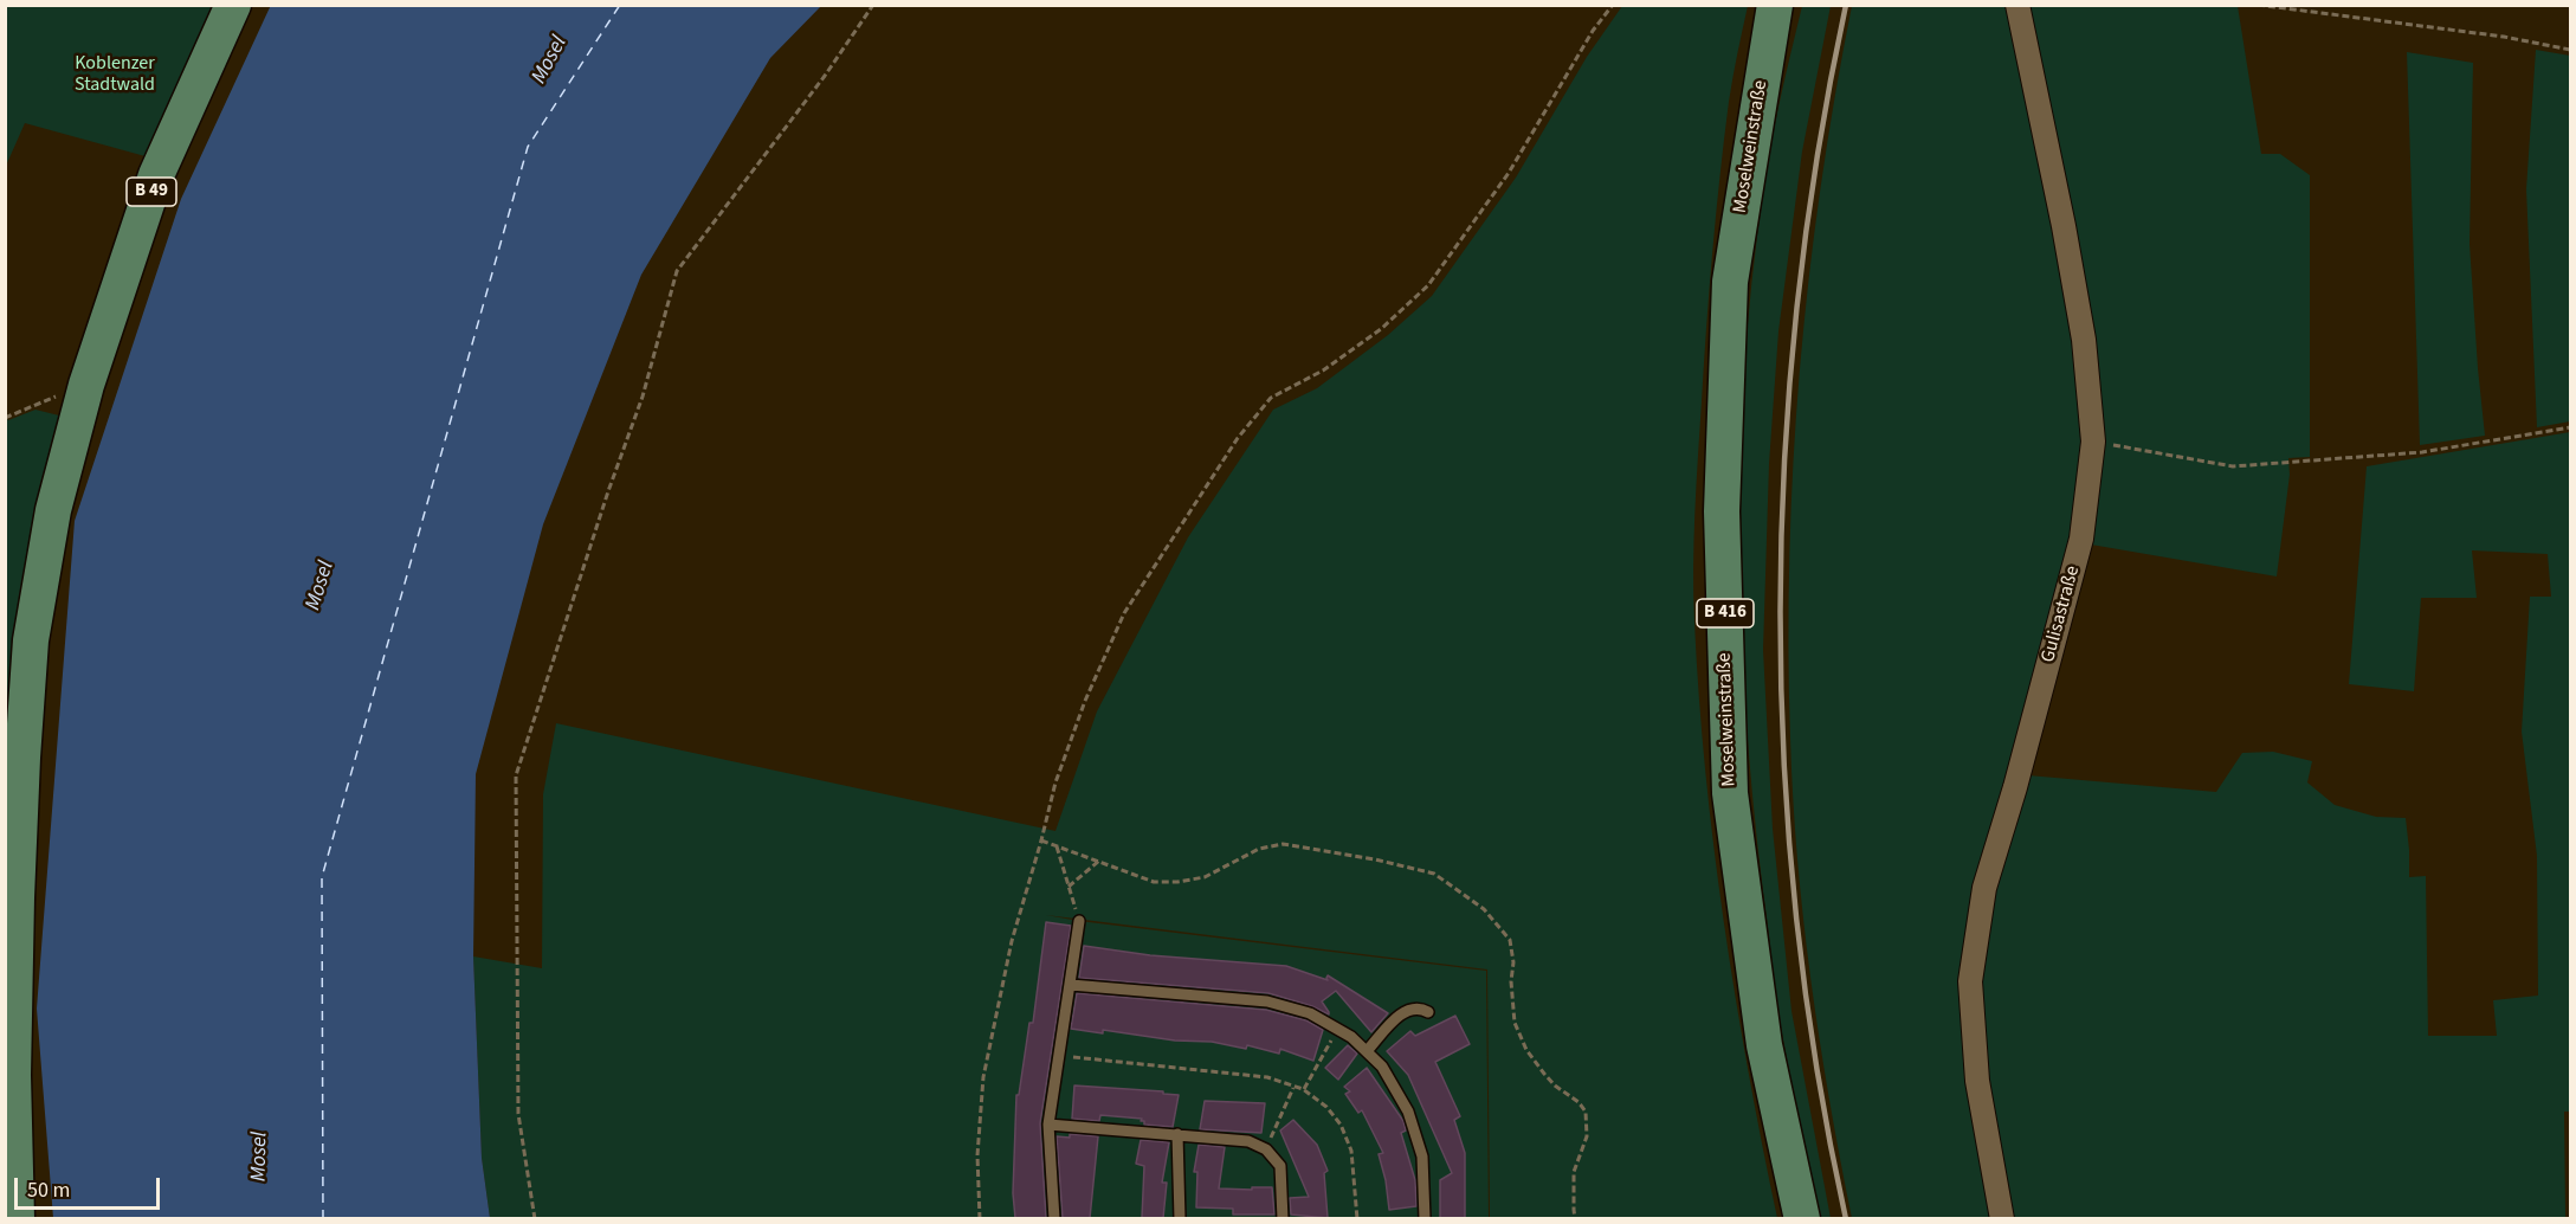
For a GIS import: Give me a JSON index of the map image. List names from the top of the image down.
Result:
{
  "streets": {
    "main road": ["Moselweinstraße", "B 49", "B 416"],
    "street": ["Gulisastraße"]
  },
  "water": ["Mosel"],
  "parks": ["Koblenzer Stadtwald"],
  "scale_bar": "50 m"
}
